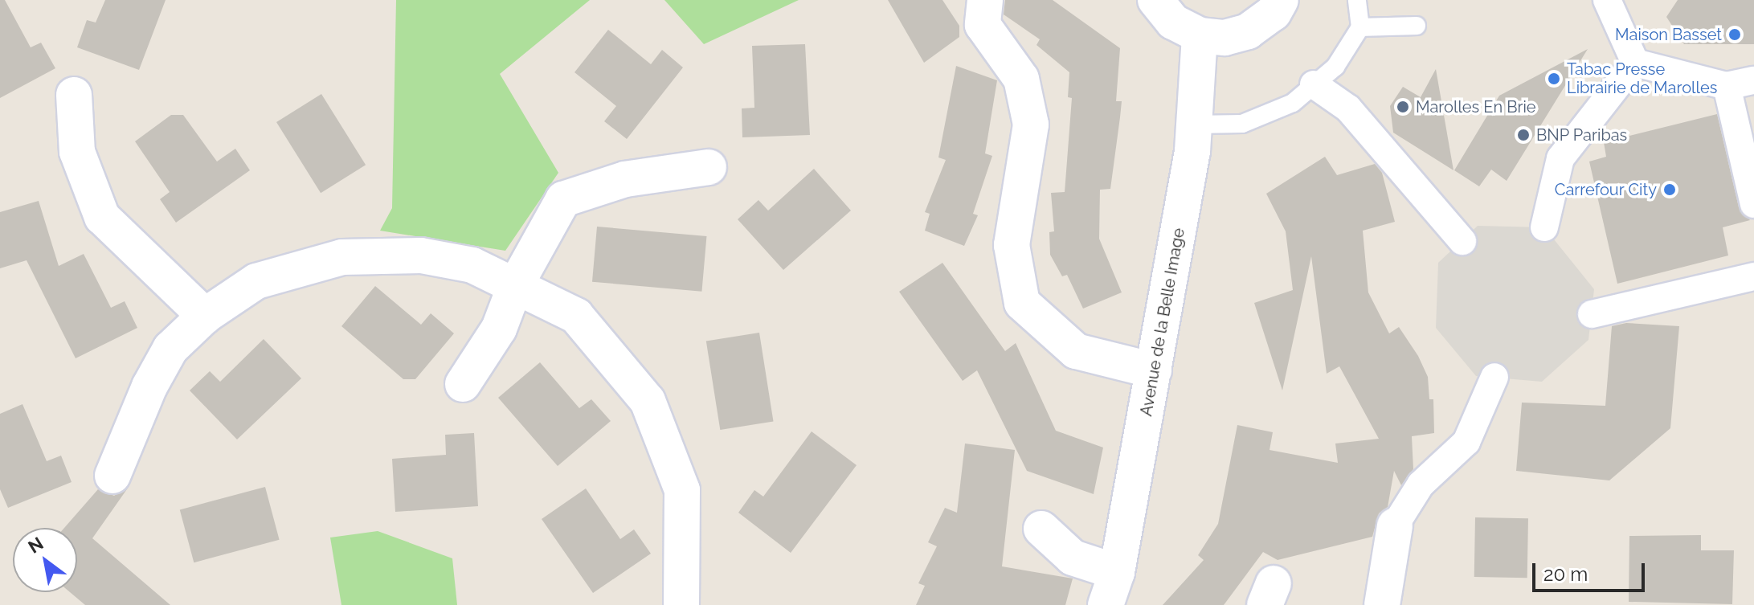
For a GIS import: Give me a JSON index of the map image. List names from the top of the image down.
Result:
{
  "streets": {
    "street": ["Avenue de la Belle Image"]
  },
  "places": [
    "Maison Basset",
    "Tabac Presse Librairie de Marolles",
    "Marolles En Brie",
    "BNP Paribas",
    "Carrefour City"
  ],
  "scale_bar": "20 m",
  "north": "top left"
}
